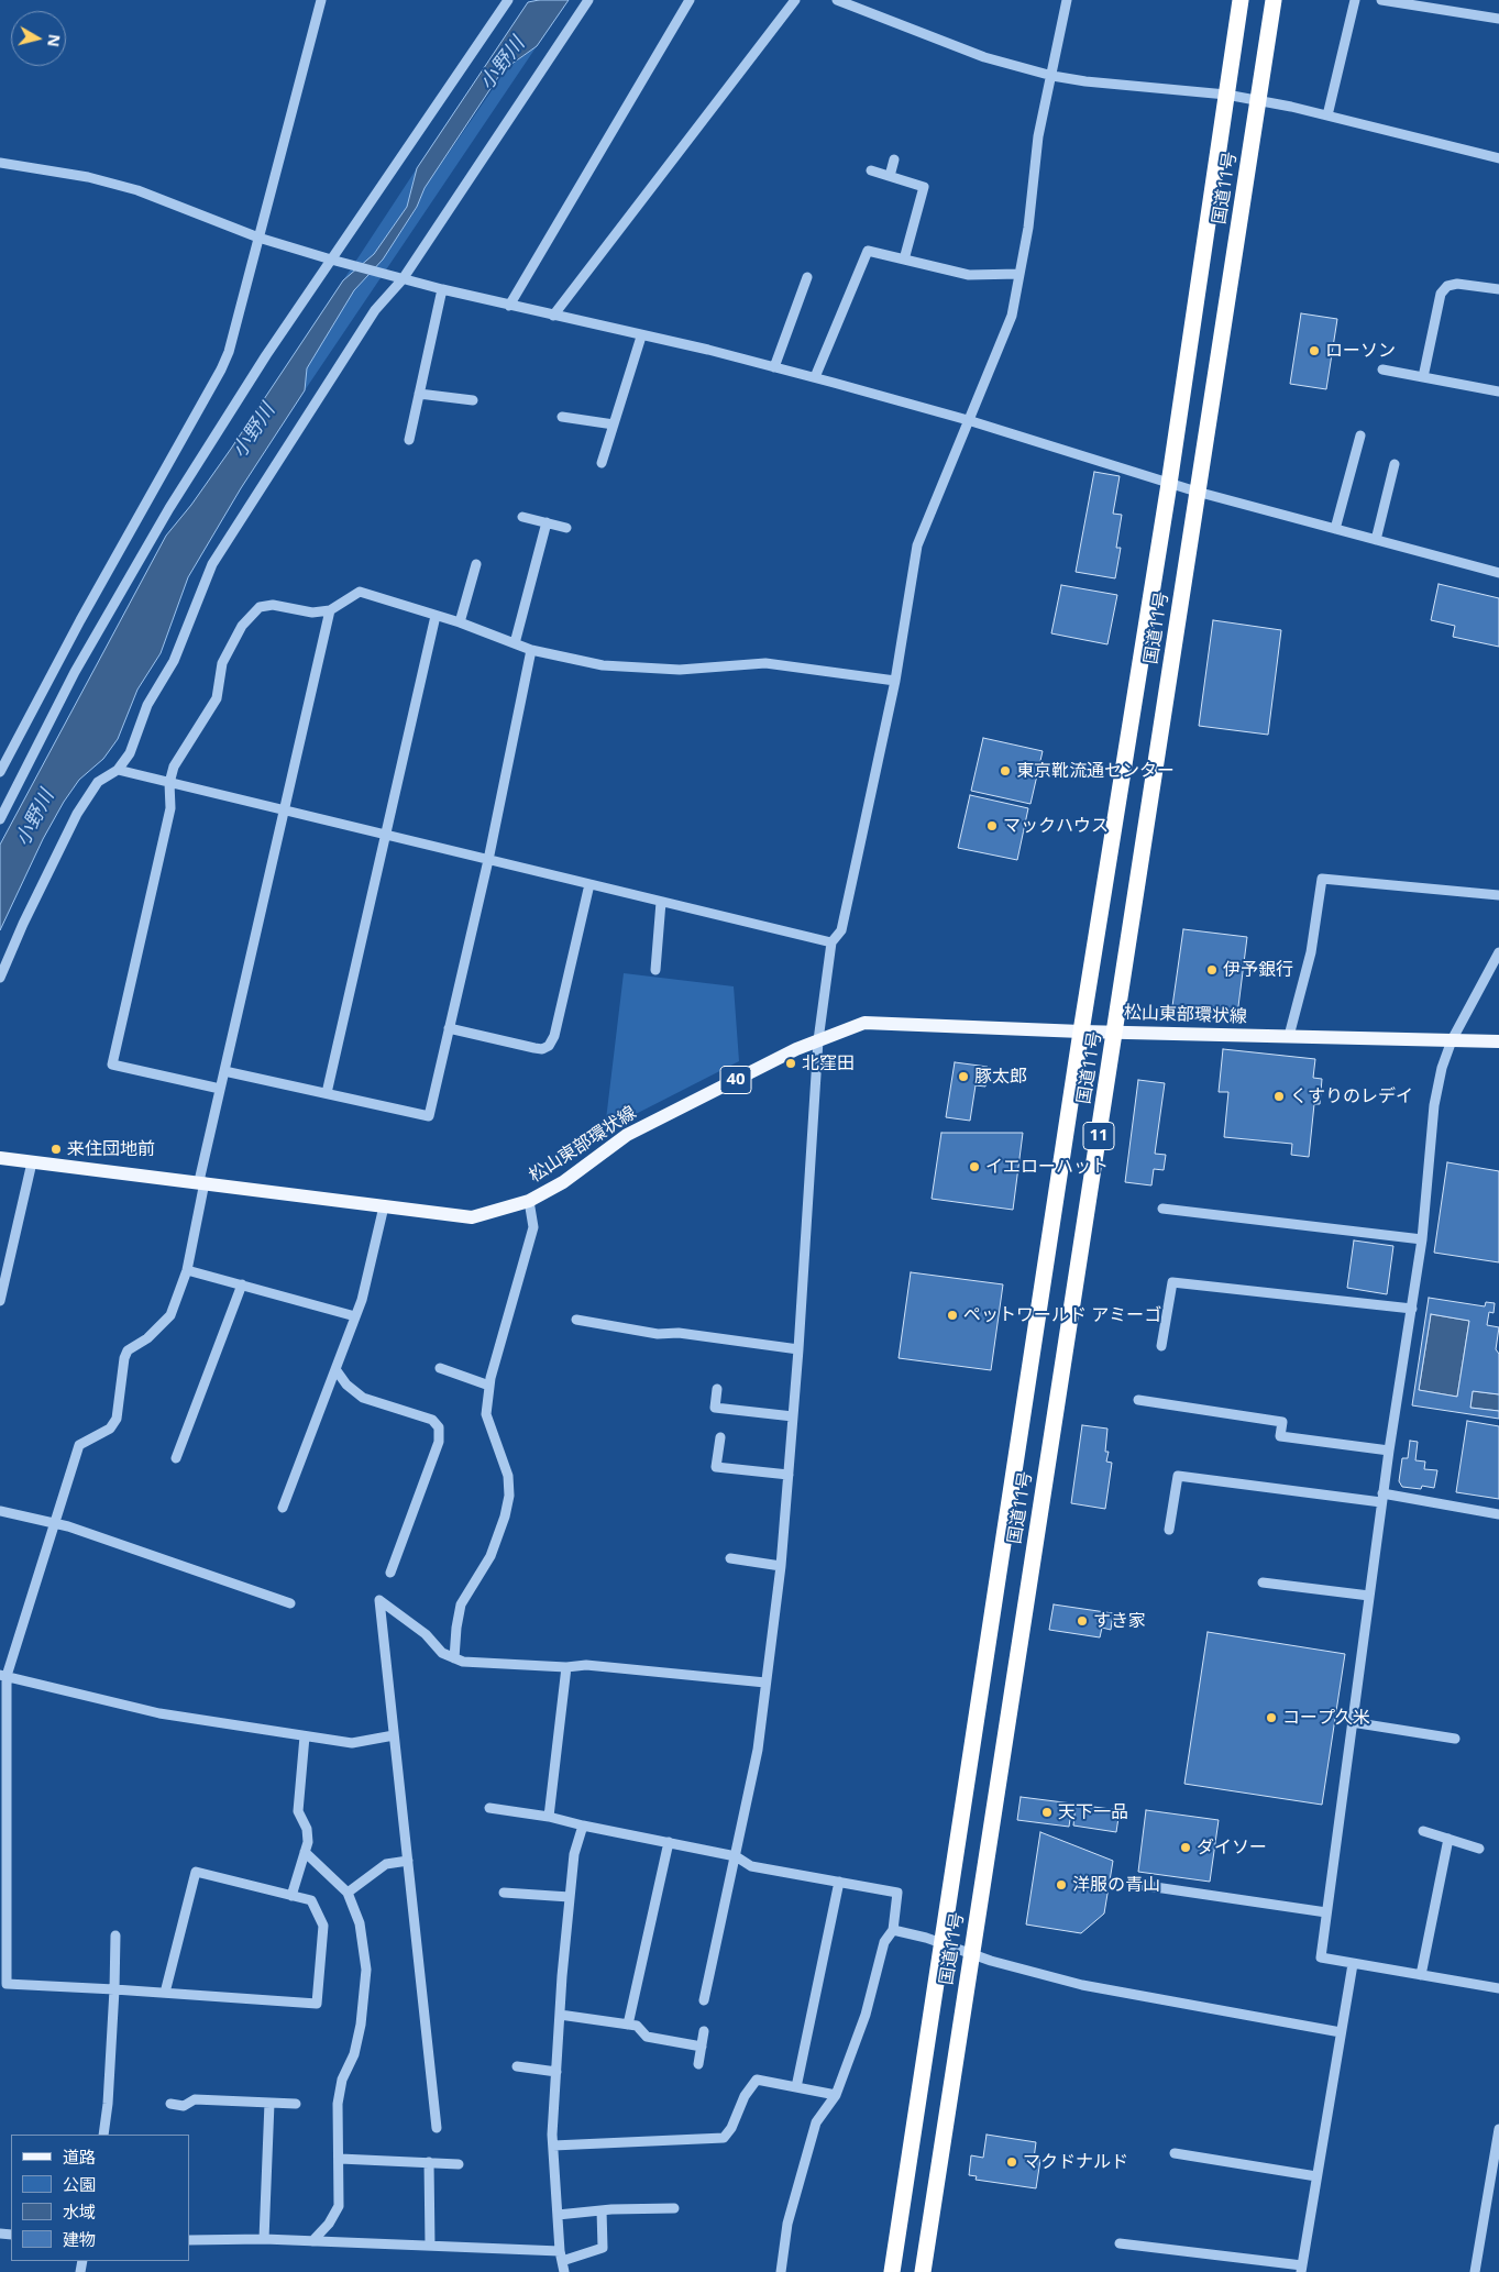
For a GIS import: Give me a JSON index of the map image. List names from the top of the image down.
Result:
{
  "streets": {
    "highway": ["国道11号", "11"],
    "main road": ["松山東部環状線", "40"]
  },
  "crossings": [
    ["国道11号", "松山東部環状線"]
  ],
  "water": ["小野川"],
  "places": [
    "ローソン",
    "東京靴流通センター",
    "マックハウス",
    "伊予銀行",
    "北窪田",
    "豚太郎",
    "くすりのレデイ",
    "来住団地前",
    "イエローハット",
    "ペットワールド アミーゴ",
    "すき家",
    "コープ久米",
    "天下一品",
    "ダイソー",
    "洋服の青山",
    "マクドナルド"
  ],
  "legend": [
    "道路",
    "公園",
    "水域",
    "建物"
  ],
  "north": "right"
}
